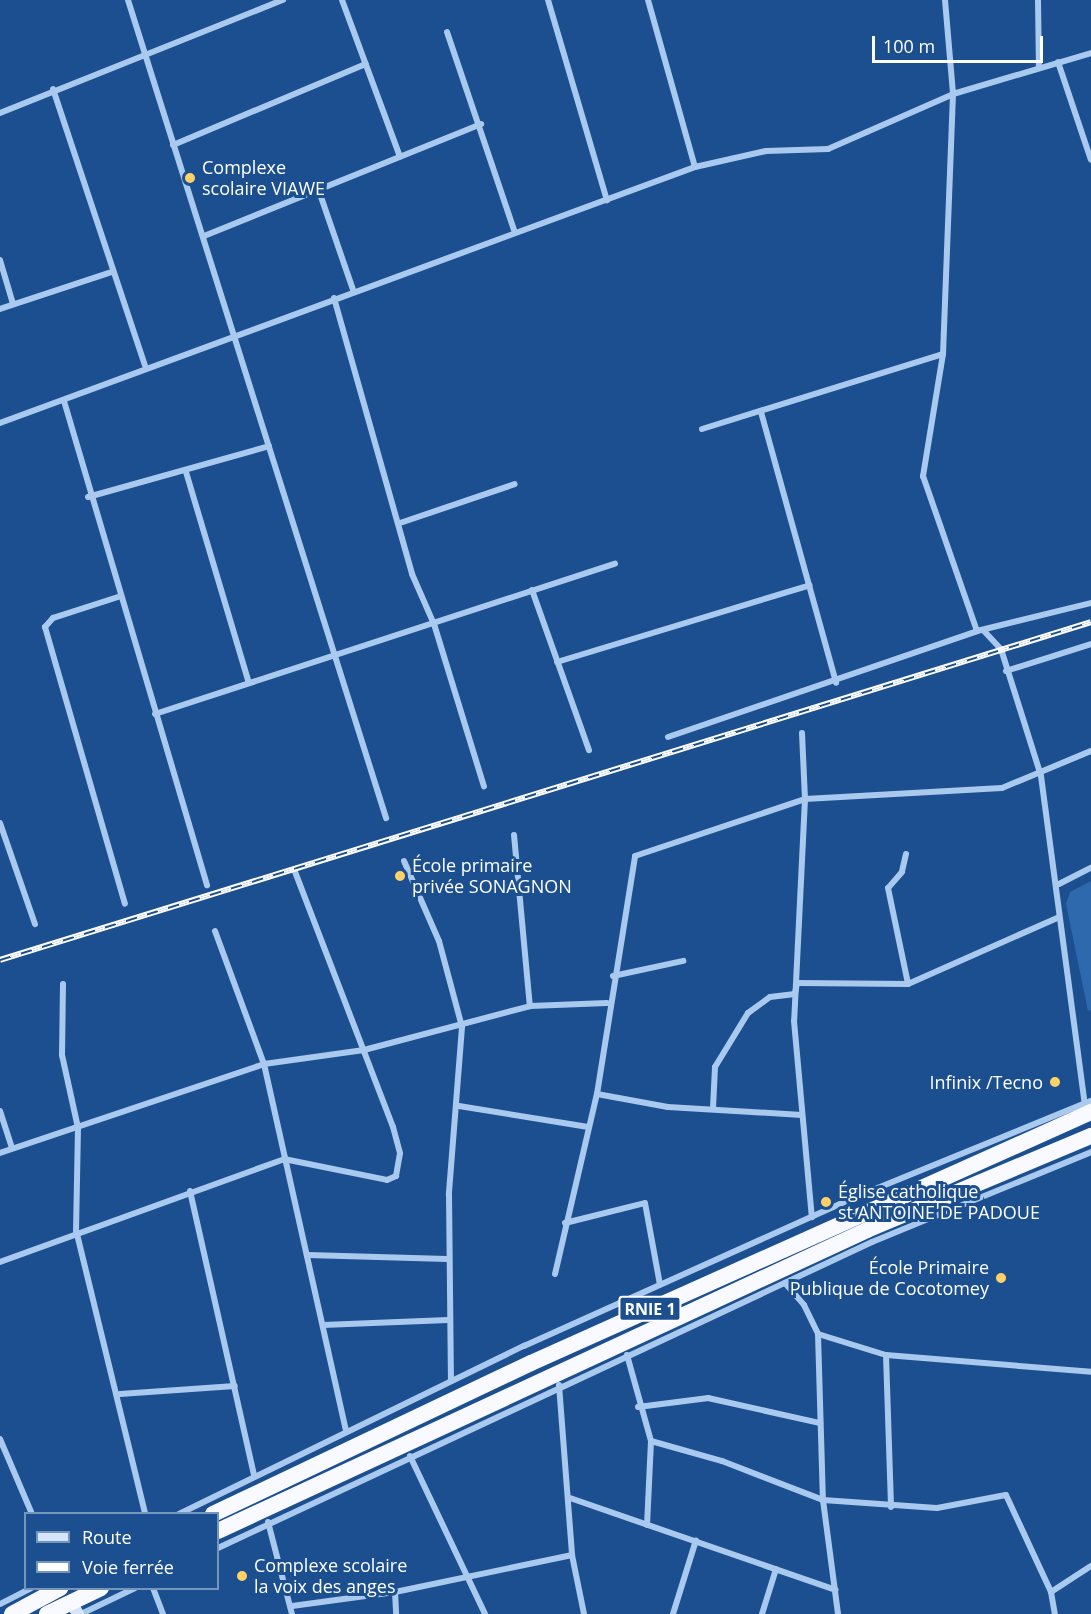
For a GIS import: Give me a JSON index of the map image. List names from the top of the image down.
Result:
{
  "streets": {
    "highway": ["RNIE 1"]
  },
  "places": [
    "Complexe scolaire VIAWE",
    "École primaire privée SONAGNON",
    "Infinix /Tecno",
    "Église catholique st ANTOINE DE PADOUE",
    "École Primaire Publique de Cocotomey",
    "Complexe scolaire la voix des anges"
  ],
  "legend": ["Route", "Voie ferrée"],
  "scale_bar": "100 m"
}
